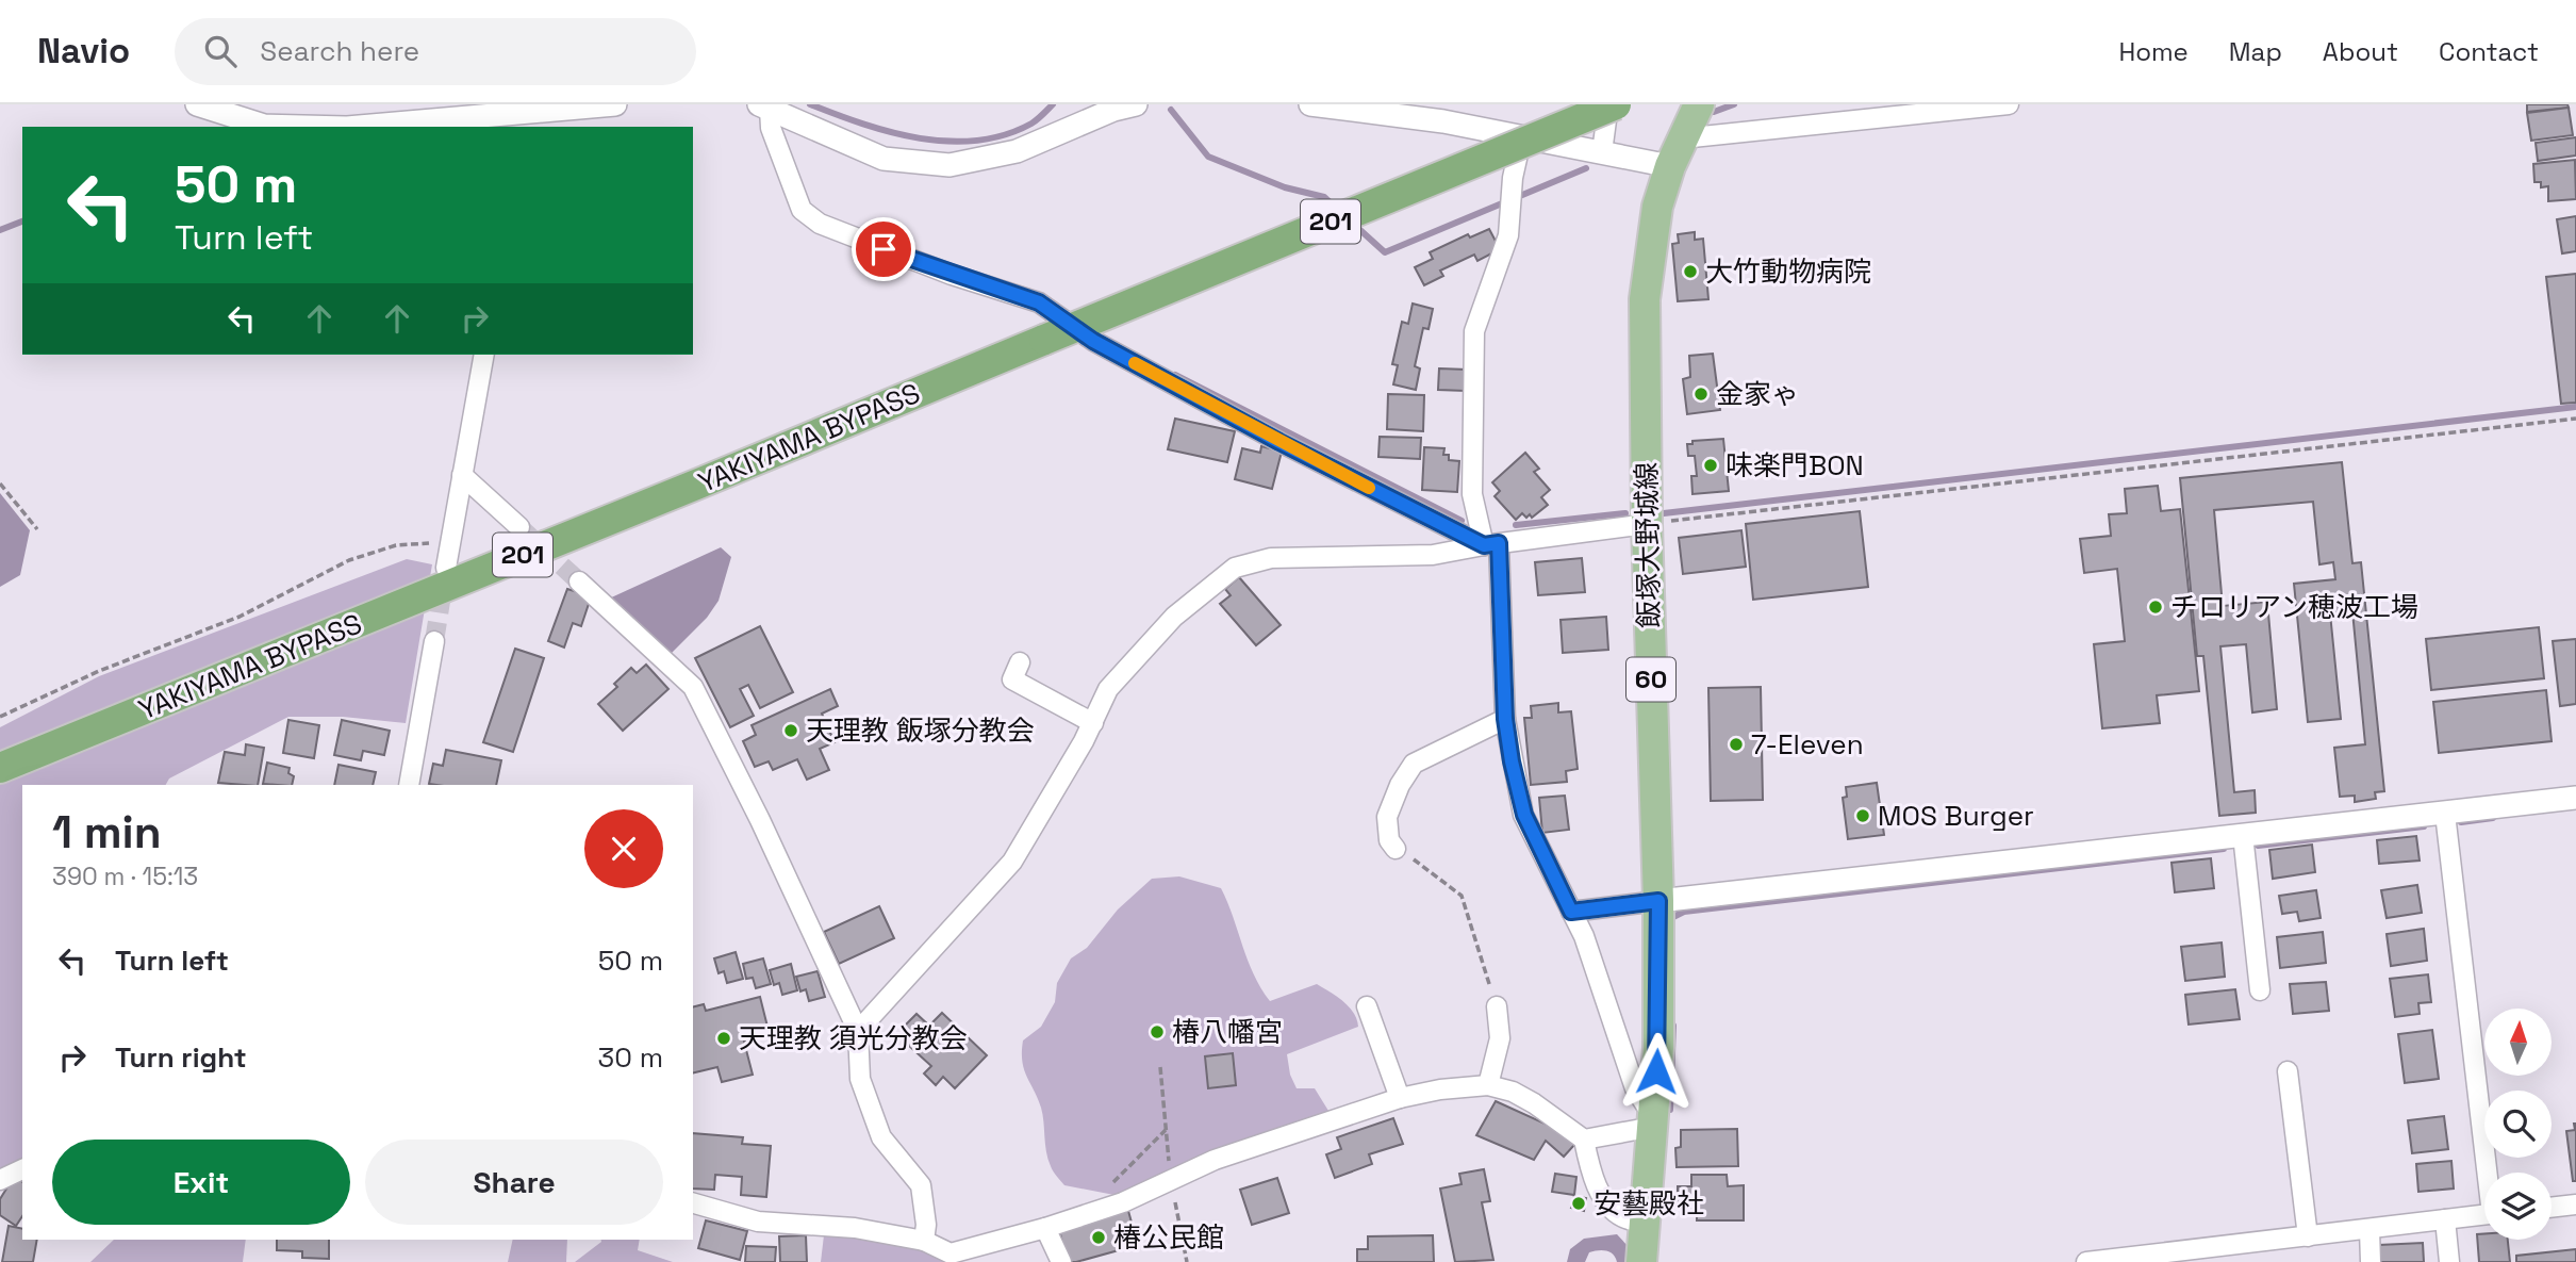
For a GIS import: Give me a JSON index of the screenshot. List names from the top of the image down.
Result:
{
  "streets": {
    "highway": ["201", "YAKIYAMA BYPASS"],
    "main road": ["飯塚大野城線", "60"]
  },
  "places": [
    "大竹動物病院",
    "金家ゃ",
    "味楽門BON",
    "チロリアン穂波工場",
    "天理教 飯塚分教会",
    "7-Eleven",
    "MOS Burger",
    "椿八幡宮",
    "天理教 須光分教会",
    "安藝殿社",
    "椿公民館"
  ],
  "north": "top",
  "page": {
    "header": "Navio",
    "search": "Search here",
    "nav": [
      "Home",
      "Map",
      "About",
      "Contact"
    ],
    "turn": ["50 m", "Turn left"],
    "heading": ["1 min", "390 m · 15:13"],
    "list": [
      {
        "name": "Turn left",
        "value": "50 m"
      },
      {
        "name": "Turn right",
        "value": "30 m"
      }
    ],
    "buttons": ["Exit", "Share"]
  }
}
